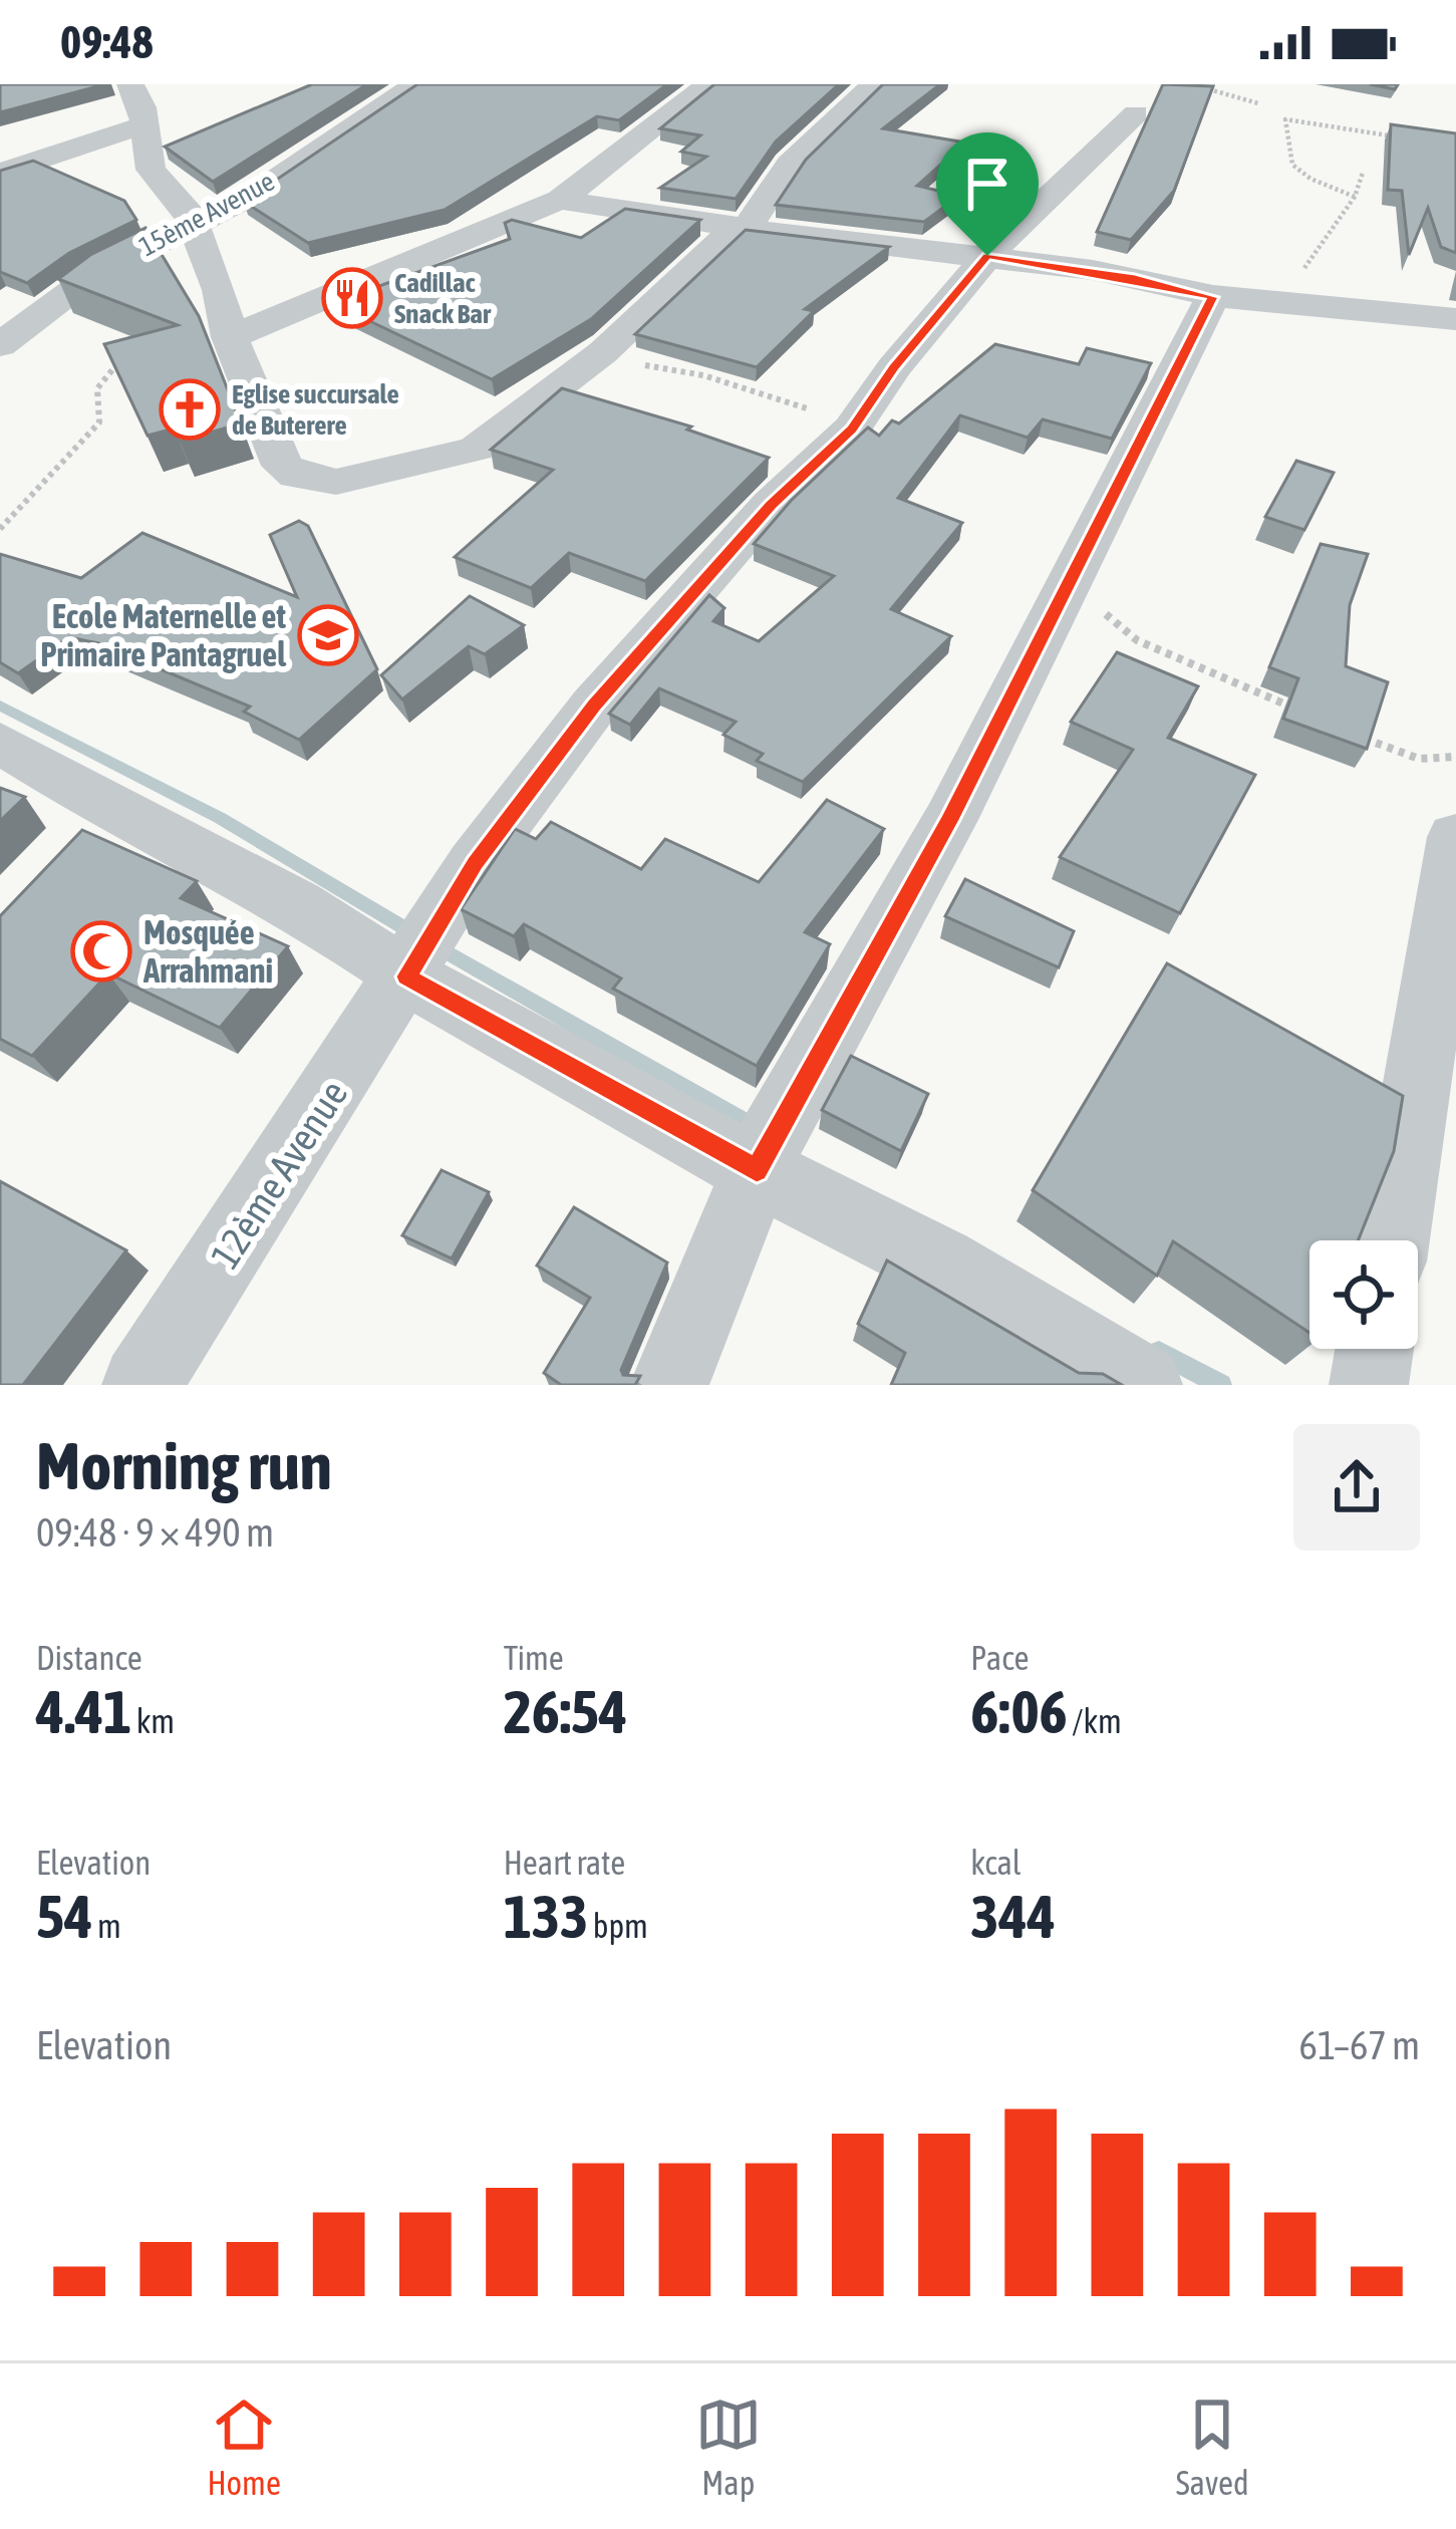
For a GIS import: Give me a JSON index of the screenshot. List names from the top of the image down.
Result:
{
  "streets": {
    "street": ["15ème Avenue", "12ème Avenue"]
  },
  "places": {
    "restaurant": ["Cadillac Snack Bar"],
    "church": ["Eglise succursale de Buterere"],
    "school or university": ["Ecole Maternelle et Primaire Pantagruel"],
    "mosque": ["Mosquée Arrahmani"]
  },
  "page": {
    "status": "09:48",
    "heading": ["Morning run", "09:48 · 9 × 490 m"],
    "stats": [
      ["Distance", "4.41 km"],
      ["Time", "26:54"],
      ["Pace", "6:06 /km"],
      ["Elevation", "54 m"],
      ["Heart rate", "133 bpm"],
      ["kcal", "344"]
    ],
    "chart": ["Elevation", "61–67 m"],
    "tabs": ["Home", "Map", "Saved"]
  }
}
